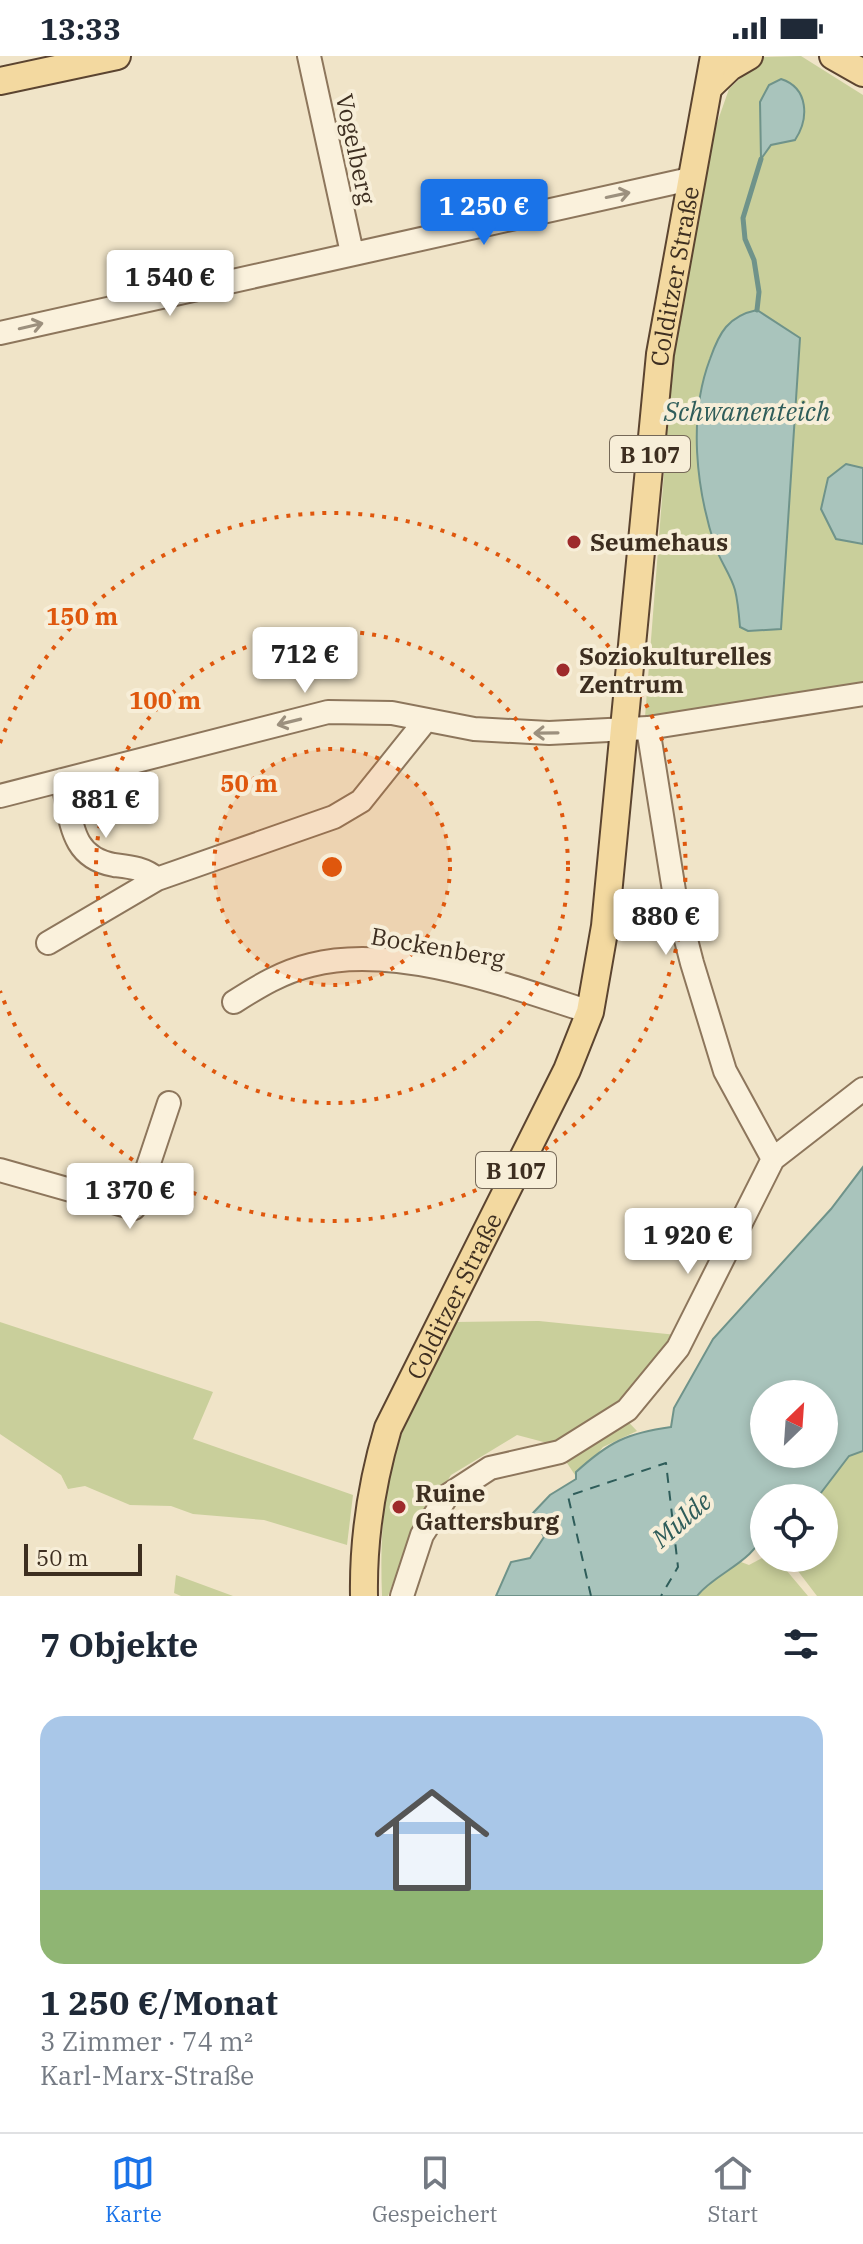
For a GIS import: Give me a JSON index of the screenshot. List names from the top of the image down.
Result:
{
  "streets": {
    "main road": ["Colditzer Straße", "B 107"],
    "street": ["Vogelberg", "Bockenberg"]
  },
  "crossings": [
    ["Colditzer Straße", "Bockenberg"]
  ],
  "water": ["Schwanenteich", "Mulde"],
  "places": ["Seumehaus", "Soziokulturelles Zentrum", "Ruine Gattersburg"],
  "scale_bar": "50 m",
  "north": "top right",
  "page": {
    "status": "13:33",
    "price": [
      "1 250 €",
      "1 540 €",
      "712 €",
      "881 €",
      "880 €",
      "1 370 €",
      "1 920 €"
    ],
    "scale": "50 m",
    "heading": "7 Objekte",
    "list": [
      {
        "name": "1 250 €/Monat",
        "note": "3 Zimmer · 74 m² · Karl-Marx-Straße"
      }
    ],
    "tabs": ["Karte", "Gespeichert", "Start"]
  },
  "rings": ["150 m", "100 m", "50 m"]
}
